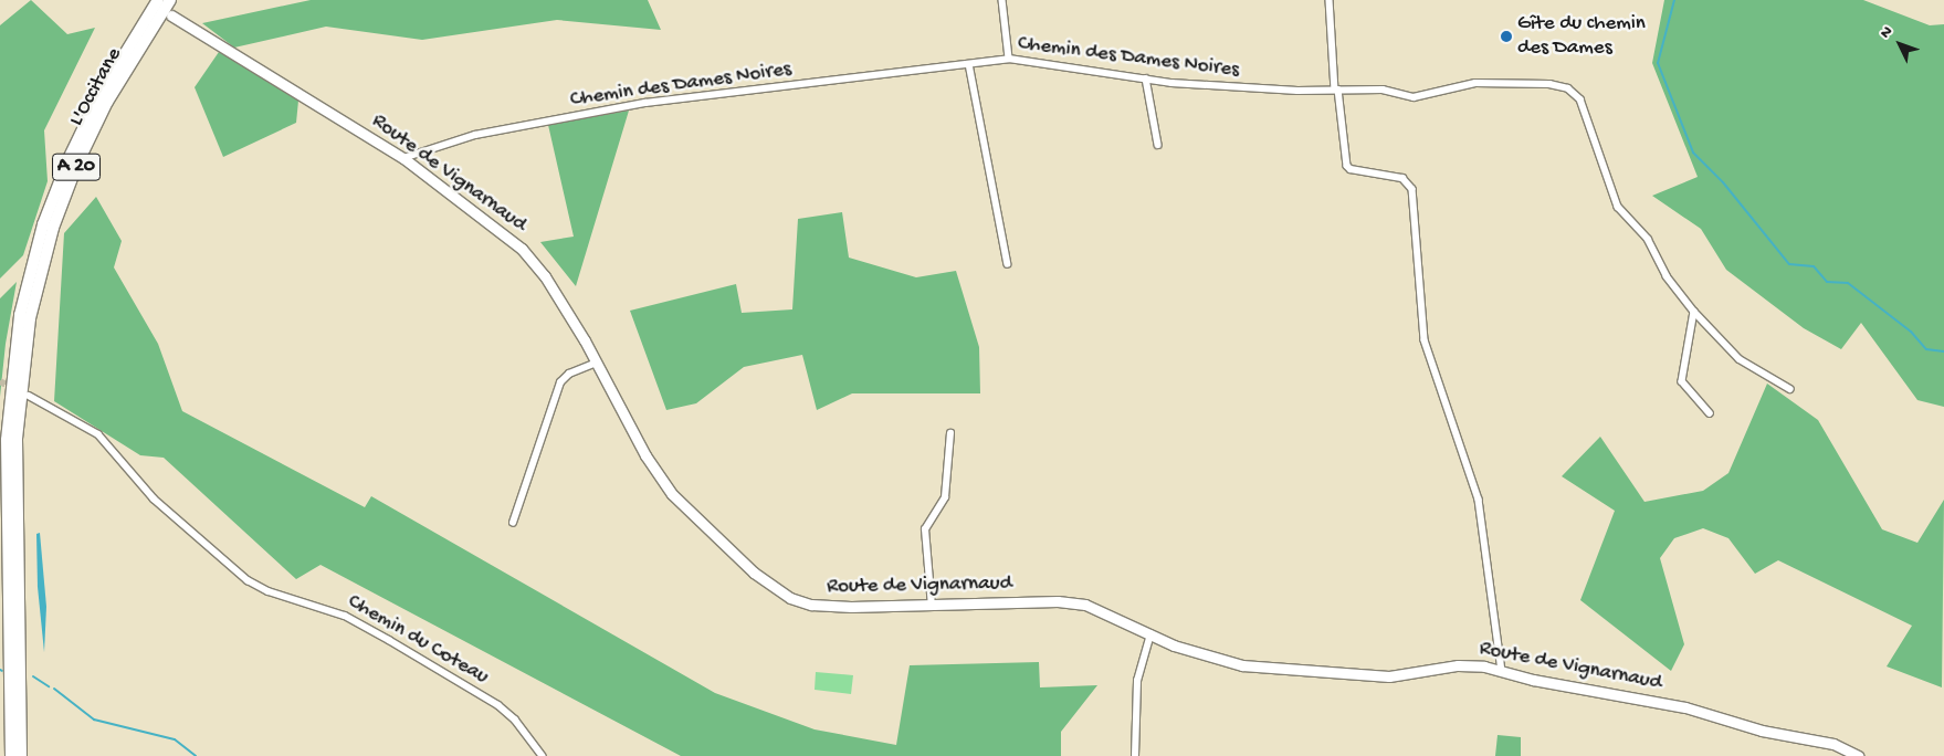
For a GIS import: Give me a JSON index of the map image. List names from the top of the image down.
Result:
{
  "streets": {
    "highway": ["L'Occitane", "A 20"],
    "street": ["Chemin des Dames Noires", "Route de Vignarnaud", "Chemin du Coteau"]
  },
  "crossings": [
    ["Chemin des Dames Noires", "Route de Vignarnaud"]
  ],
  "places": ["Gîte du chemin des Dames"],
  "north": "top left"
}
